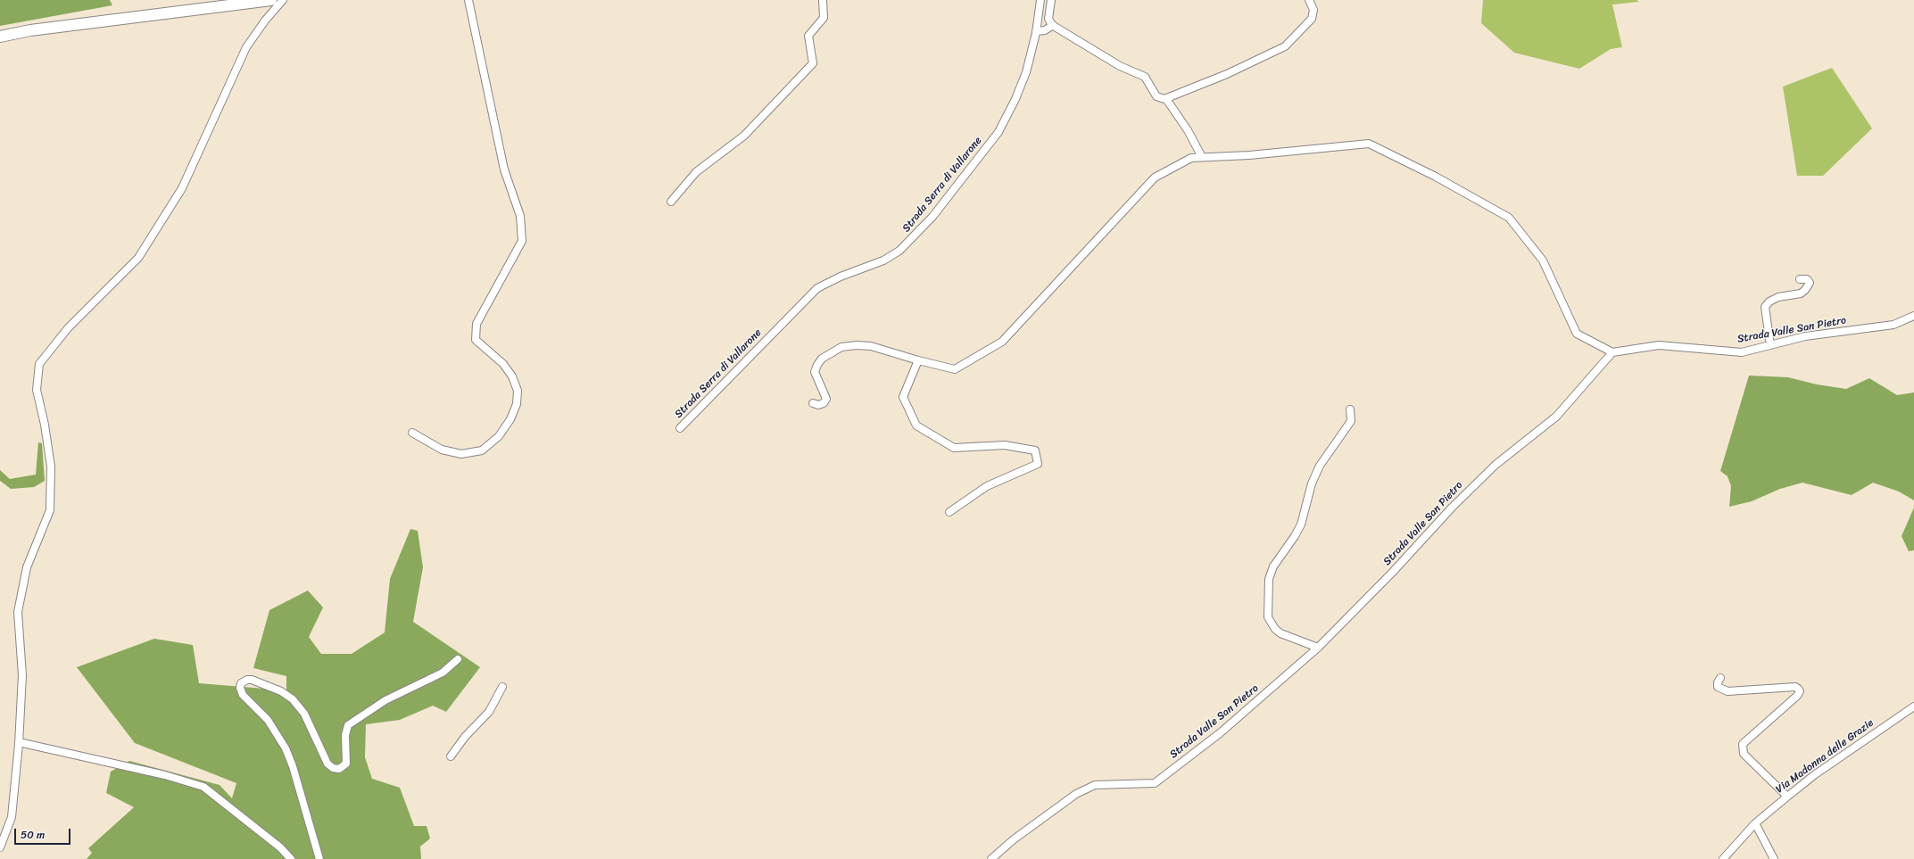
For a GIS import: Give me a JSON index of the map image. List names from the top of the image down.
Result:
{
  "streets": {
    "street": ["Strada Serra di Vallarone", "Strada Valle San Pietro", "Via Madonna delle Grazie"]
  },
  "scale_bar": "50 m"
}
